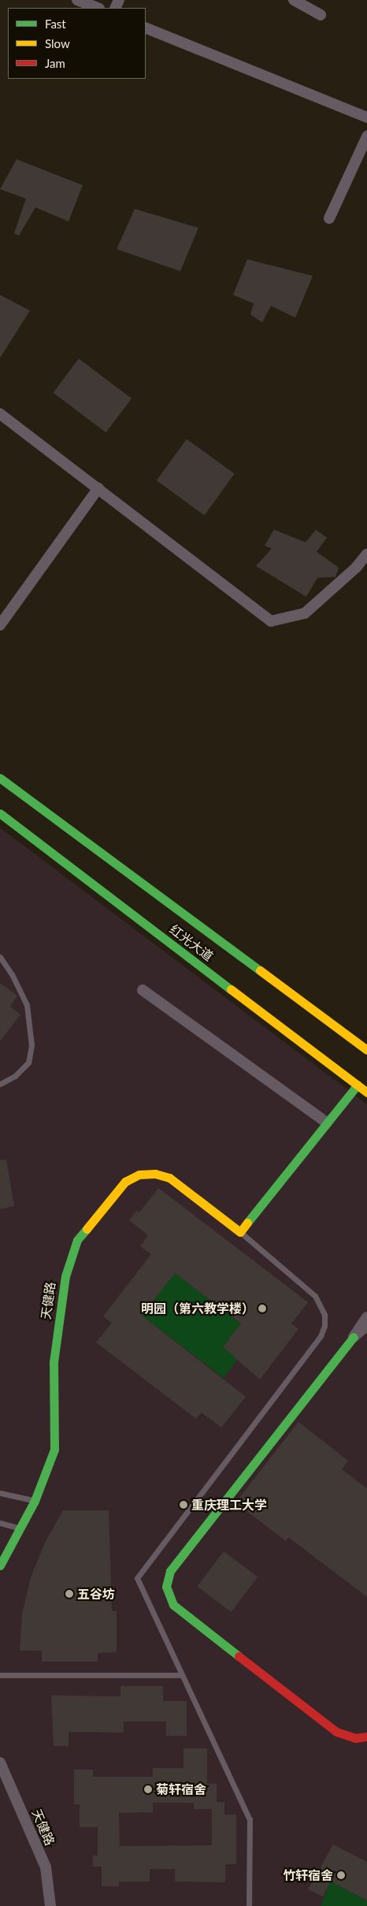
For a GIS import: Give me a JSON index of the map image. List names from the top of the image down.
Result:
{
  "streets": {
    "street": ["红光大道", "天健路"]
  },
  "places": [
    "明园（第六教学楼）",
    "重庆理工大学",
    "五谷坊",
    "菊轩宿舍",
    "竹轩宿舍"
  ],
  "legend": ["Fast", "Slow", "Jam"]
}
